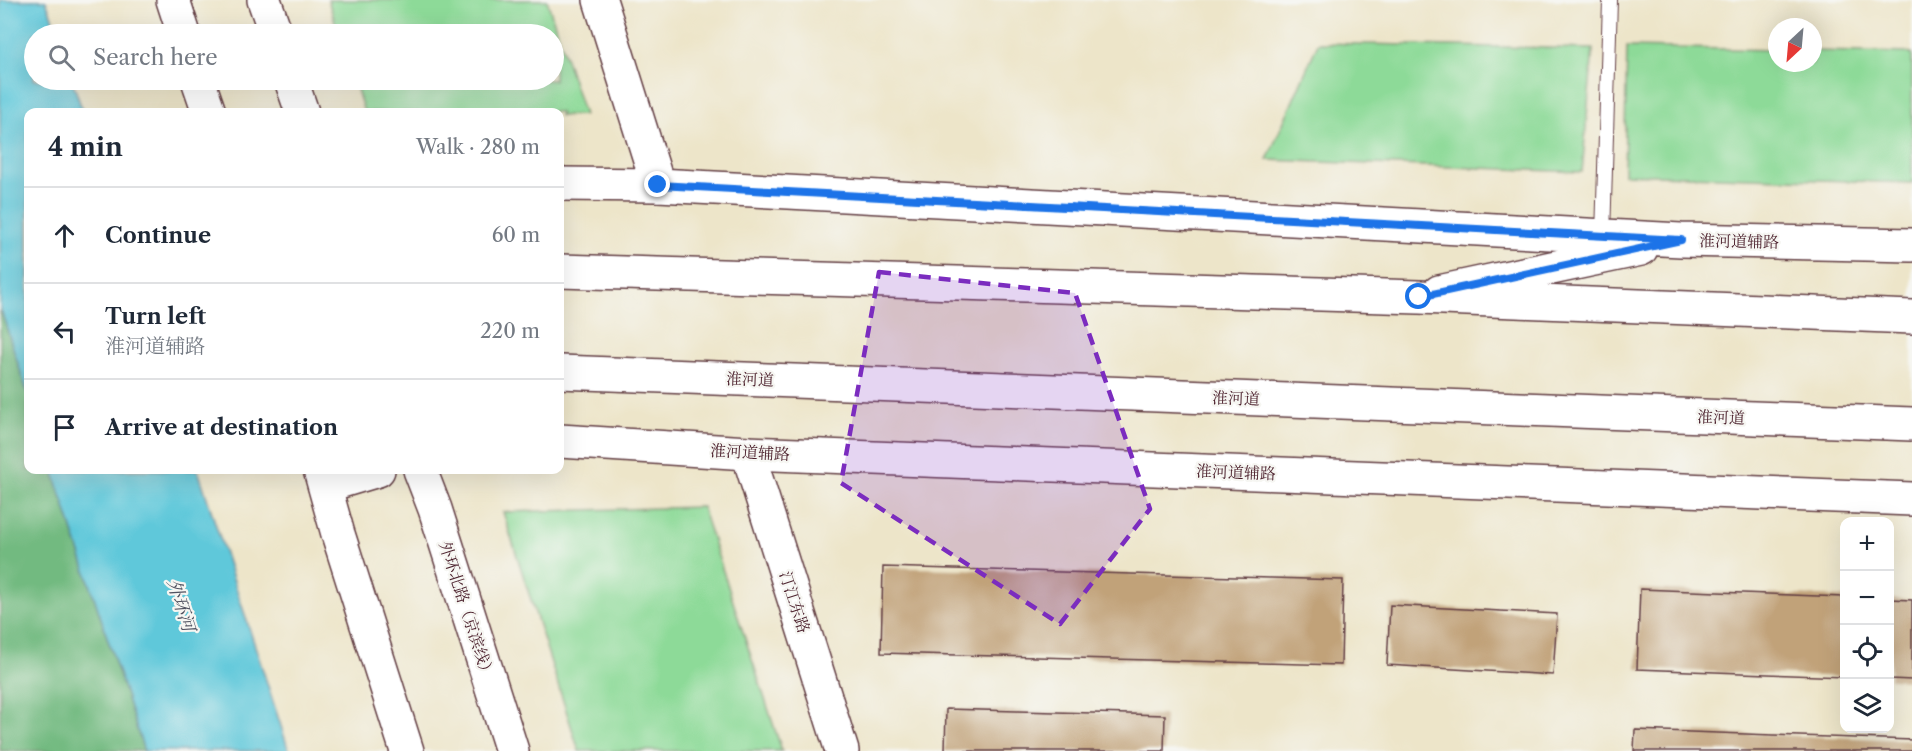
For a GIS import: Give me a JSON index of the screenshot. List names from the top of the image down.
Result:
{
  "streets": {
    "main road": [
      "淮河道辅路",
      "淮河道",
      "汀江东路",
      "外环北路（京滨线）"
    ]
  },
  "crossings": [
    ["淮河道辅路", "汀江东路"]
  ],
  "water": ["外环河"],
  "north": "bottom left",
  "page": {
    "search": "Search here",
    "heading": ["4 min", "Walk · 280 m"],
    "list": [
      ["Continue", "60 m"],
      ["Turn left", "淮河道辅路", "220 m"],
      "Arrive at destination"
    ],
    "map_buttons": ["+", "−"]
  }
}
